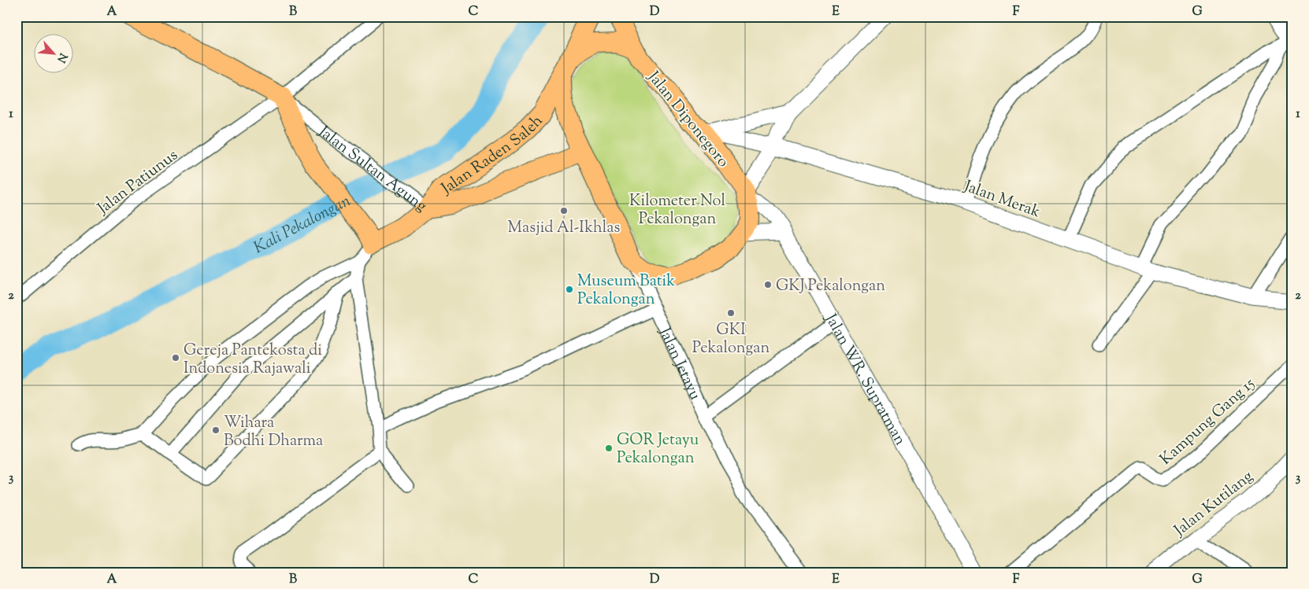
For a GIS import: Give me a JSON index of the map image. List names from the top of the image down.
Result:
{
  "streets": {
    "main road": [
      "Jalan Diponegoro",
      "Jalan Raden Saleh",
      "Jalan Sultan Agung",
      "Jalan Jetayu"
    ],
    "street": [
      "Jalan Patiunus",
      "Jalan Merak",
      "Jalan WR. Supratman",
      "Kampung Gang 15",
      "Jalan Kutilang"
    ]
  },
  "crossings": [
    ["Jalan Diponegoro", "Jalan Merak"],
    ["Jalan Diponegoro", "Jalan WR. Supratman"],
    ["Jalan Raden Saleh", "Jalan Sultan Agung"],
    ["Jalan Raden Saleh", "Jalan Jetayu"],
    ["Jalan Sultan Agung", "Jalan Patiunus"]
  ],
  "water": ["Kali Pekalongan"],
  "parks": ["Kilometer Nol Pekalongan"],
  "places": [
    "Masjid Al-Ikhlas",
    "GKJ Pekalongan",
    "Museum Batik Pekalongan",
    "GKI Pekalongan",
    "Gereja Pantekosta di Indonesia Rajawali",
    "Wihara Bodhi Dharma",
    "GOR Jetayu Pekalongan"
  ],
  "north": "bottom right",
  "grid": {
    "columns": [
      "A",
      "B",
      "C",
      "D",
      "E",
      "F",
      "G"
    ],
    "rows": ["1", "2", "3"]
  }
}
